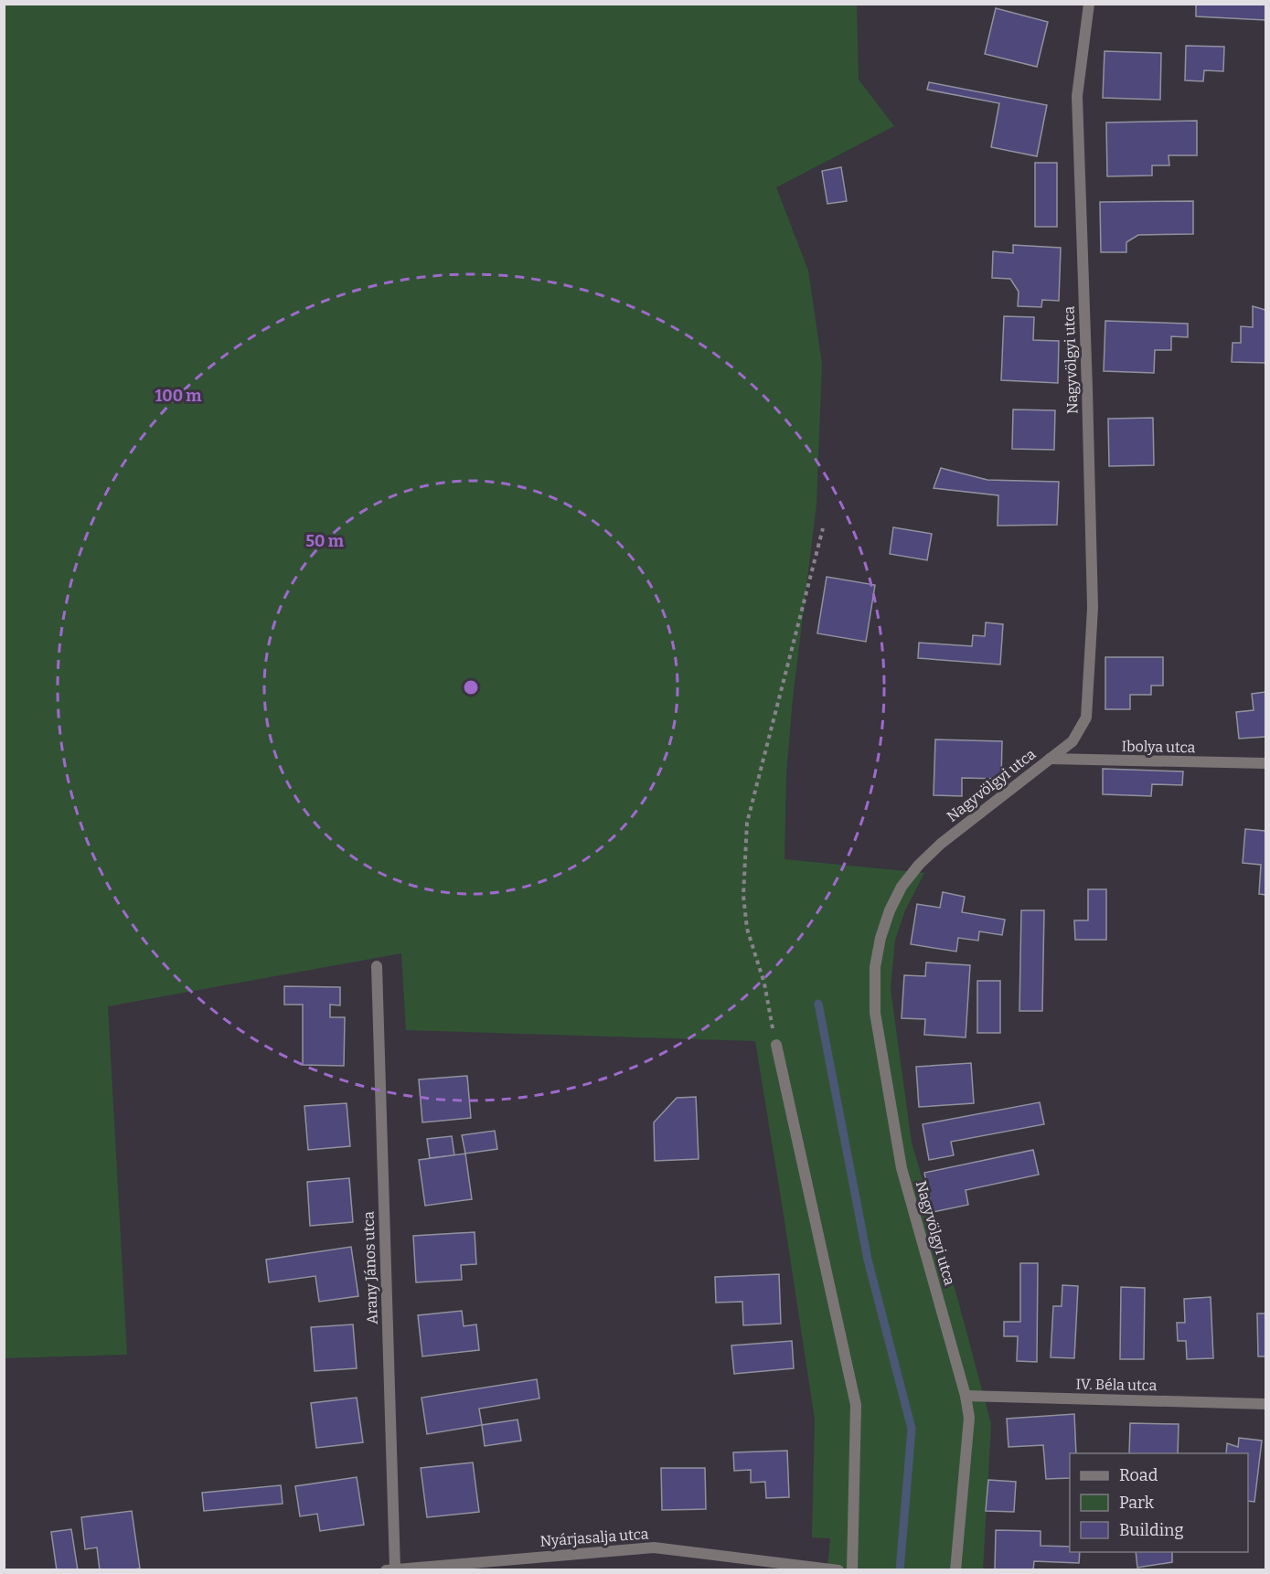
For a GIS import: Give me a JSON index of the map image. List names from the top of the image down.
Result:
{
  "streets": {
    "street": [
      "Nagyvölgyi utca",
      "Ibolya utca",
      "Arany János utca",
      "IV. Béla utca",
      "Nyárjasalja utca"
    ]
  },
  "crossings": [
    ["Nagyvölgyi utca", "Ibolya utca"],
    ["Nagyvölgyi utca", "IV. Béla utca"],
    ["Arany János utca", "Nyárjasalja utca"]
  ],
  "legend": ["Road", "Park", "Building"],
  "rings": ["100 m", "50 m"]
}
